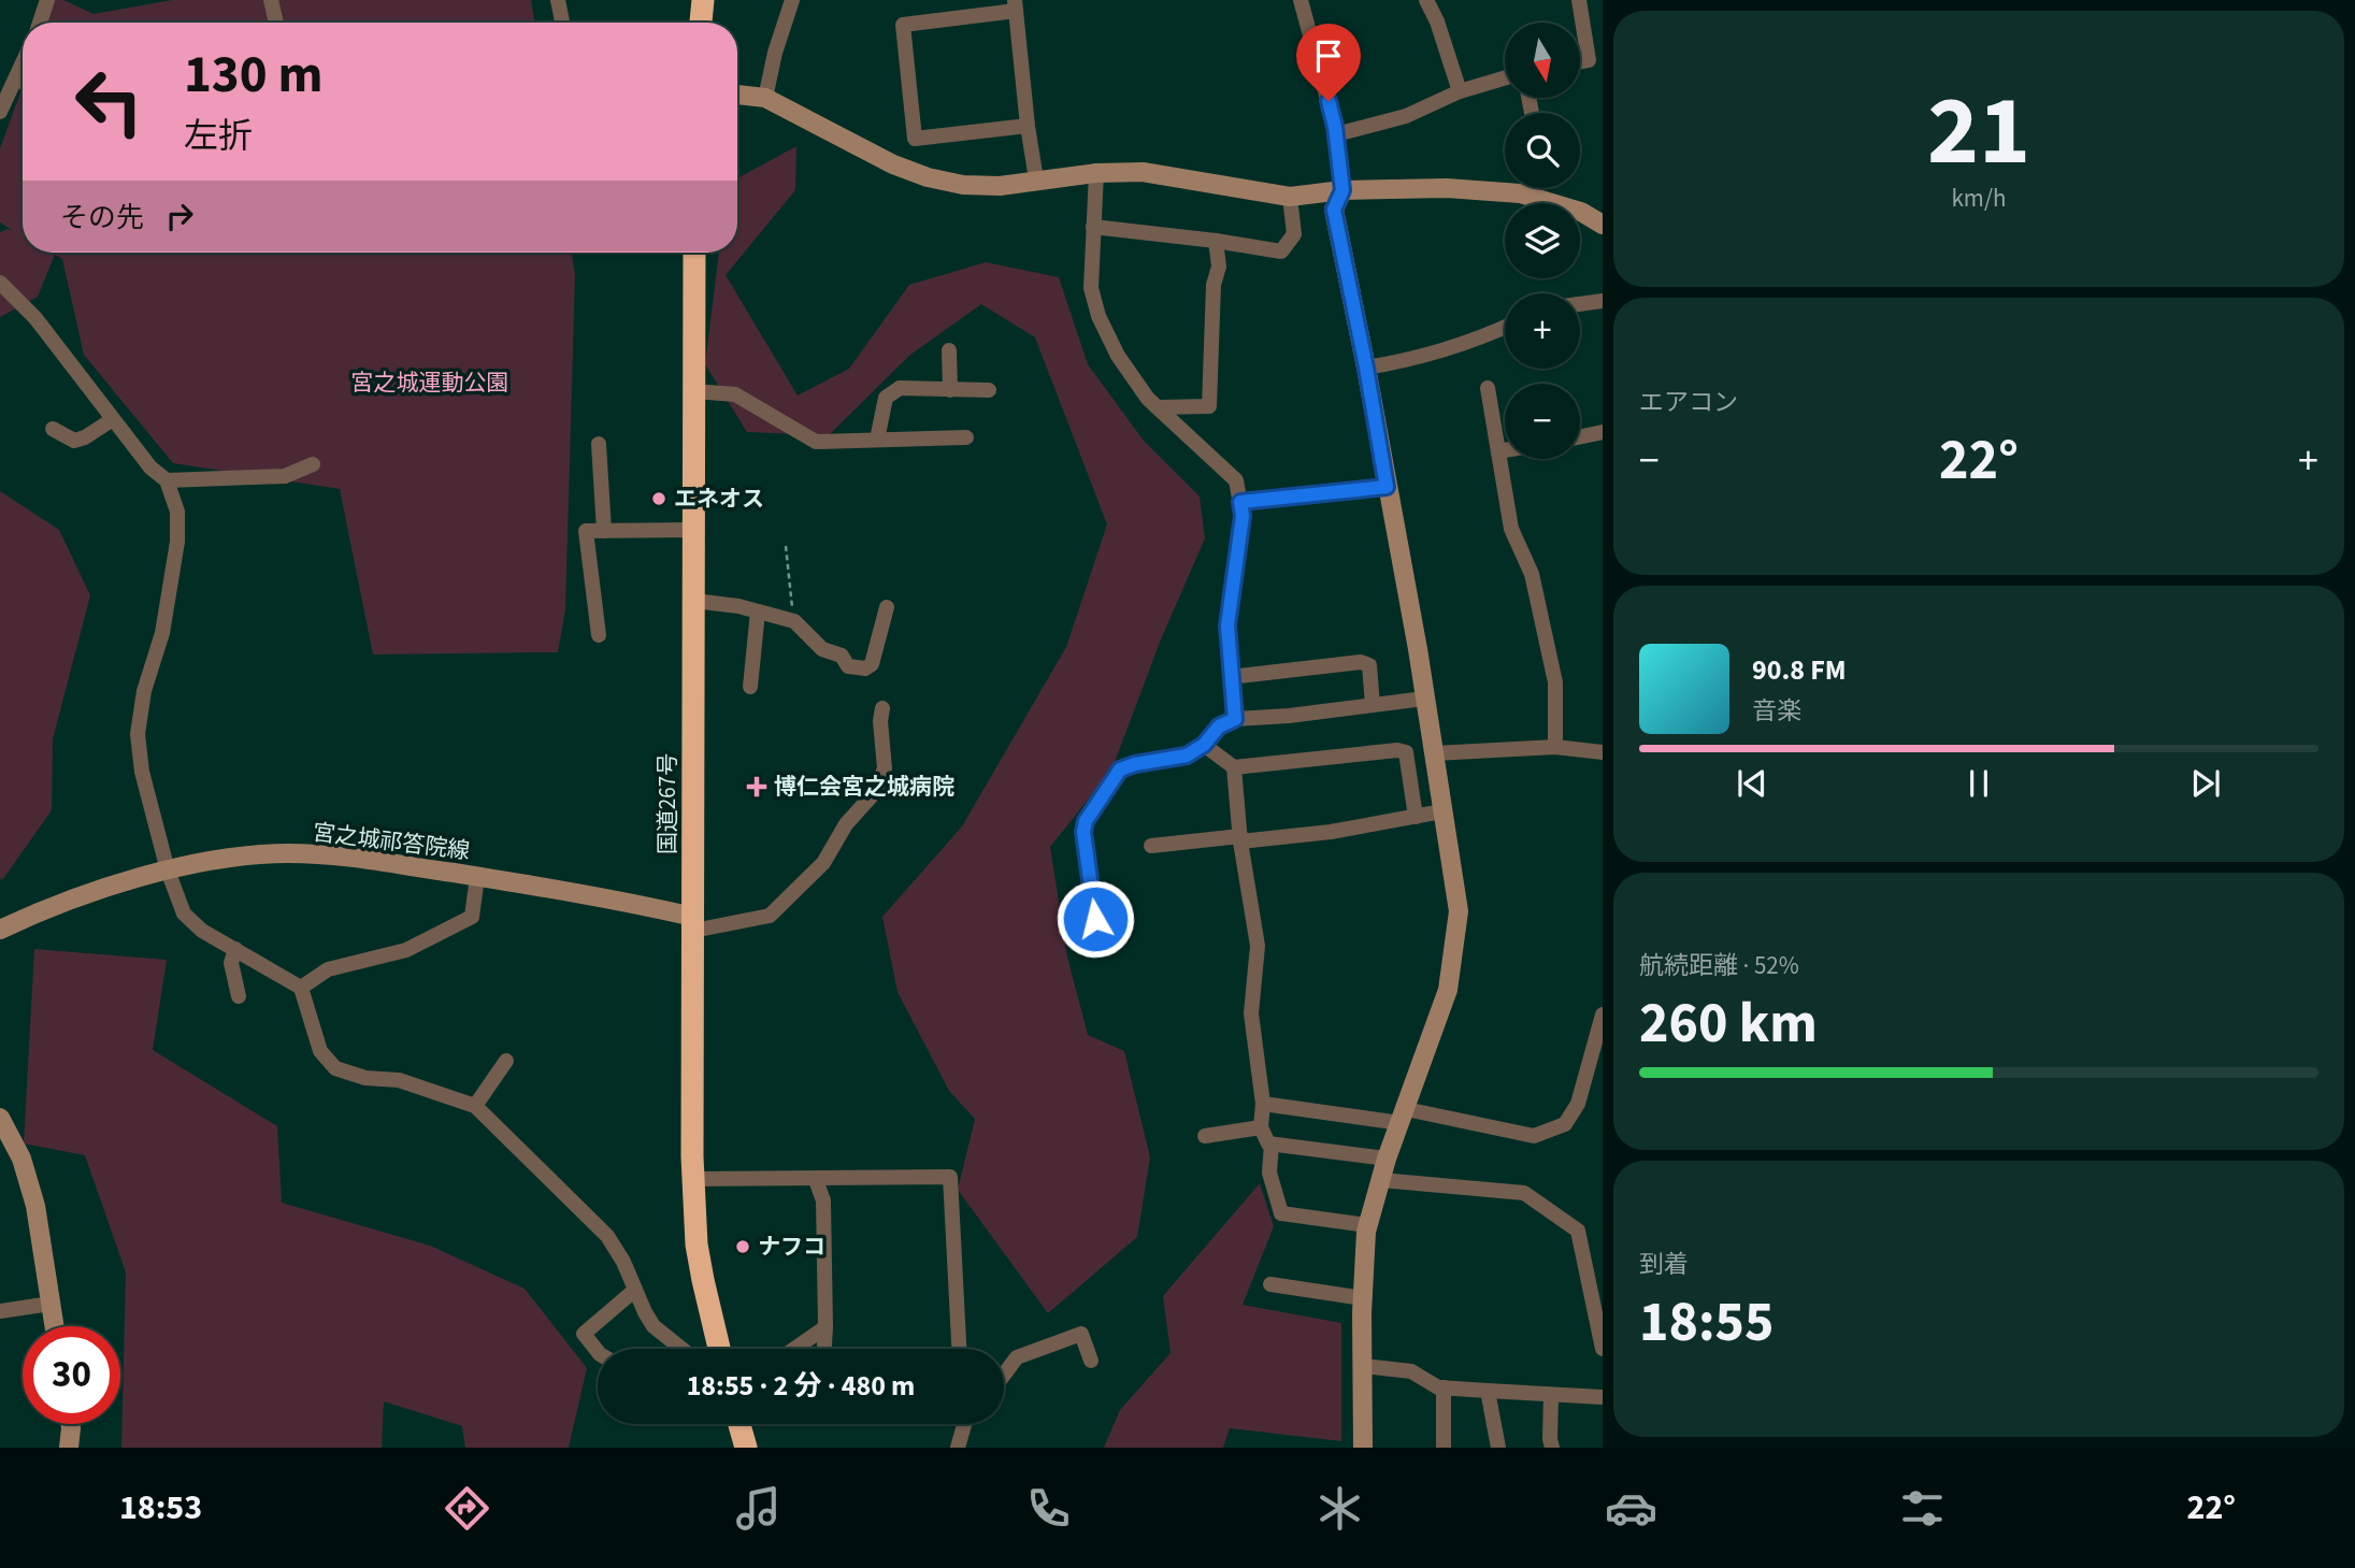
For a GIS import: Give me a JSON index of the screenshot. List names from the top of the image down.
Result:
{
  "streets": {
    "highway": ["国道267号"],
    "street": ["宮之城祁答院線"]
  },
  "crossings": [
    ["国道267号", "宮之城祁答院線"]
  ],
  "parks": ["宮之城運動公園"],
  "places": {
    "other": ["エネオス", "ナフコ"],
    "health": ["博仁会宮之城病院"]
  },
  "north": "bottom",
  "page": {
    "tile": [
      ["21", "km/h"],
      "エアコン",
      ["航続距離 · 52%", "260 km"],
      ["到着", "18:55"]
    ],
    "map_buttons": ["+", "−"],
    "turn": ["130 m", "左折"],
    "then": "その先",
    "heat": ["−", "22°", "+"],
    "song": ["90.8 FM", "音楽"],
    "limit": "30",
    "trip": "18:55 · 2 分 · 480 m",
    "tabs": ["18:53", "22°"]
  }
}
